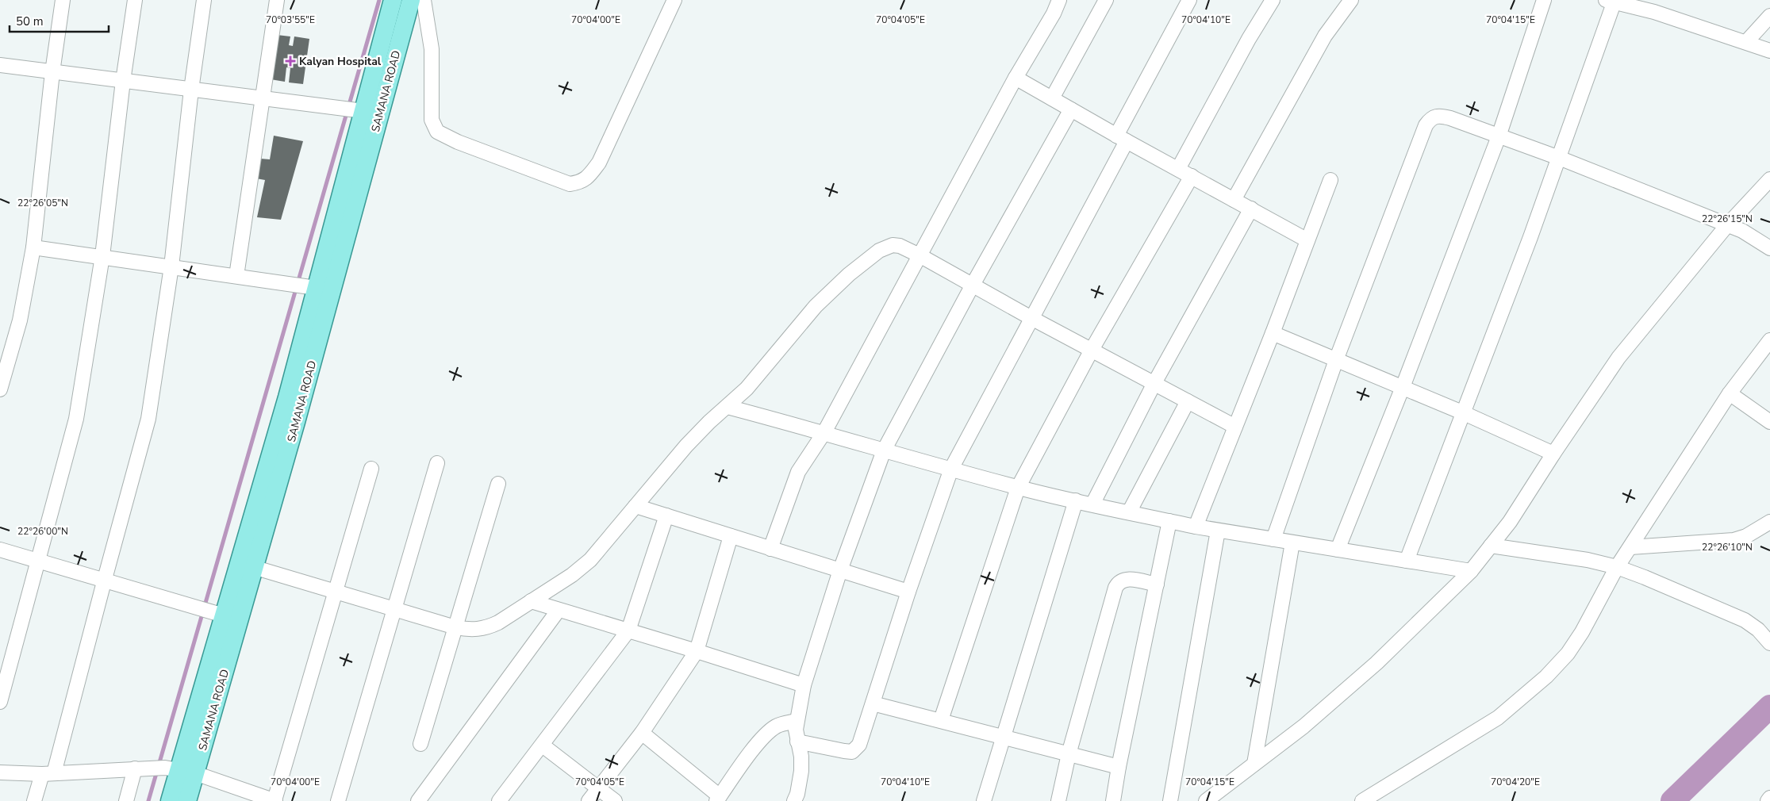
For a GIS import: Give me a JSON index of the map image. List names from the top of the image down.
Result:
{
  "streets": {
    "main road": ["SAMANA ROAD"]
  },
  "places": {
    "health": ["Kalyan Hospital"]
  },
  "scale_bar": "50 m",
  "coordinates": [
    "70°04'15\"E",
    "70°03'55\"E",
    "70°04'00\"E",
    "70°04'05\"E",
    "70°04'10\"E",
    "22°26'05\"N",
    "22°26'15\"N",
    "22°26'00\"N",
    "22°26'10\"N",
    "70°04'20\"E"
  ]
}
